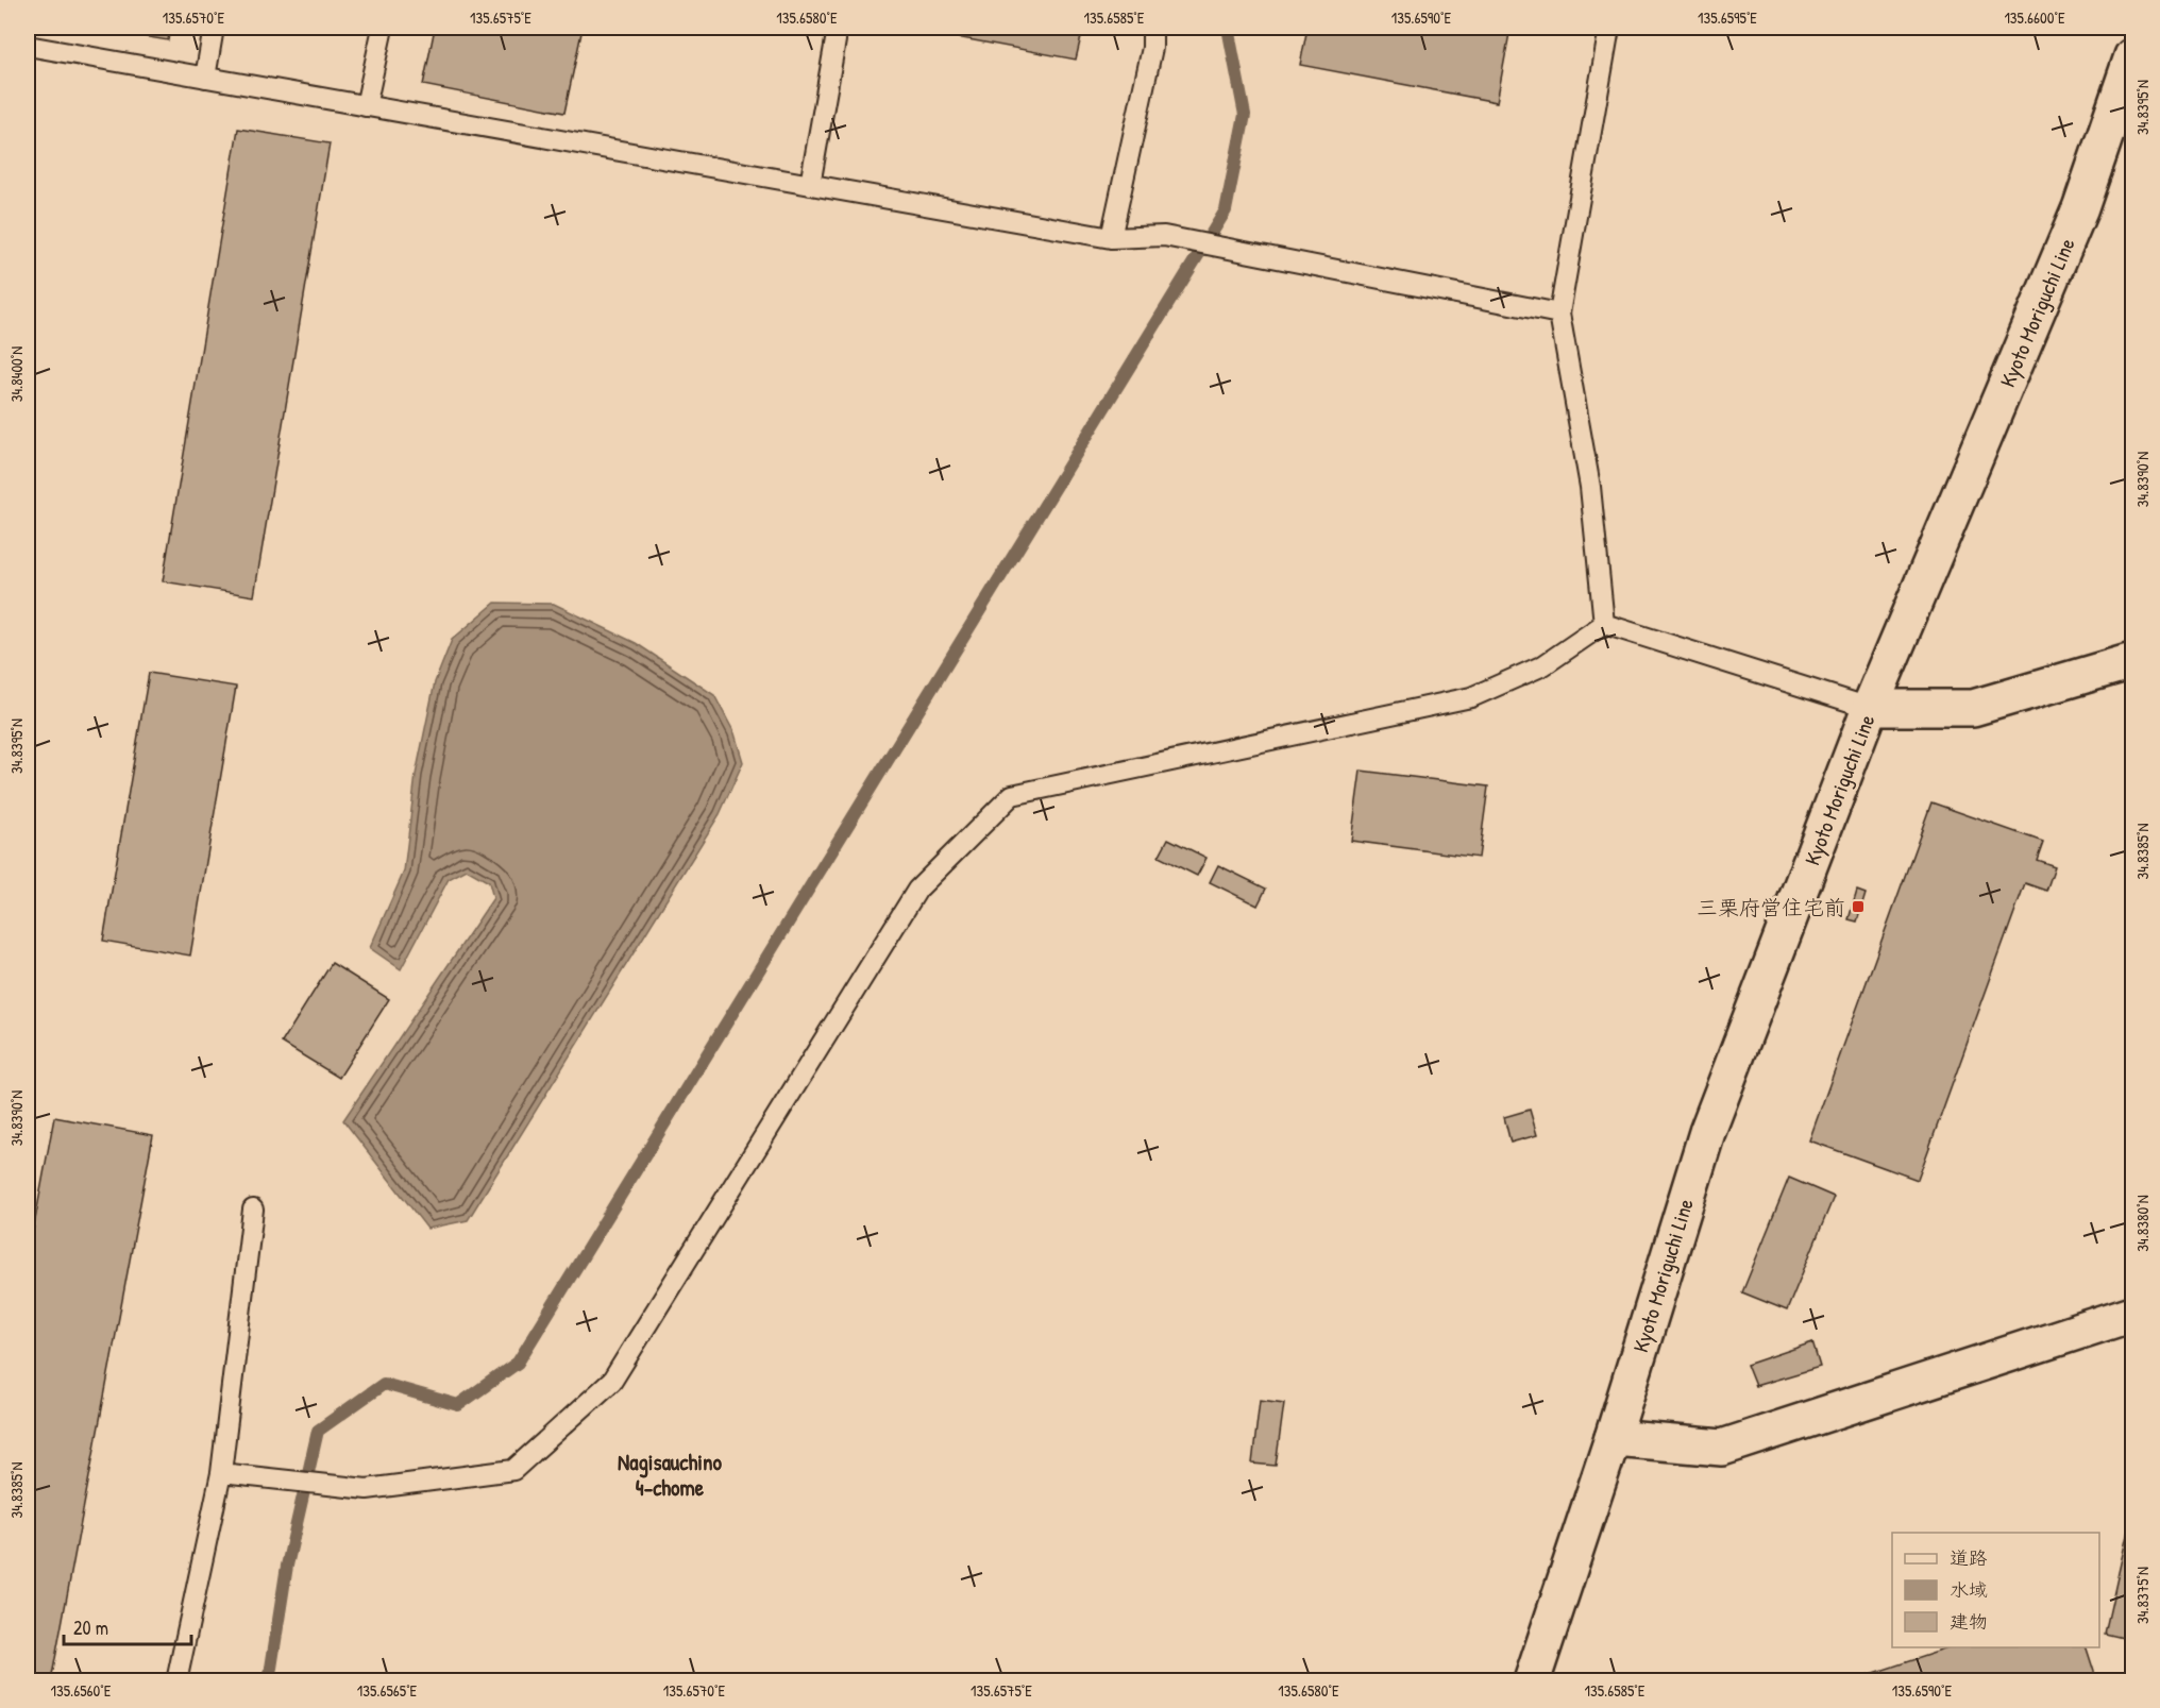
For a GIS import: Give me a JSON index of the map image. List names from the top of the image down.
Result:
{
  "streets": {
    "main road": ["Kyoto Moriguchi Line"]
  },
  "districts": ["Nagisauchino 4-chome"],
  "places": {
    "transit": ["三栗府営住宅前"]
  },
  "legend": ["道路", "水域", "建物"],
  "scale_bar": "20 m",
  "coordinates": [
    "135.6570°E",
    "135.6575°E",
    "135.6580°E",
    "135.6585°E",
    "135.6590°E",
    "135.6595°E",
    "135.6600°E",
    "34.8395°N",
    "34.8400°N",
    "34.8390°N",
    "34.8385°N",
    "34.8380°N",
    "34.8375°N",
    "135.6560°E",
    "135.6565°E"
  ]
}
